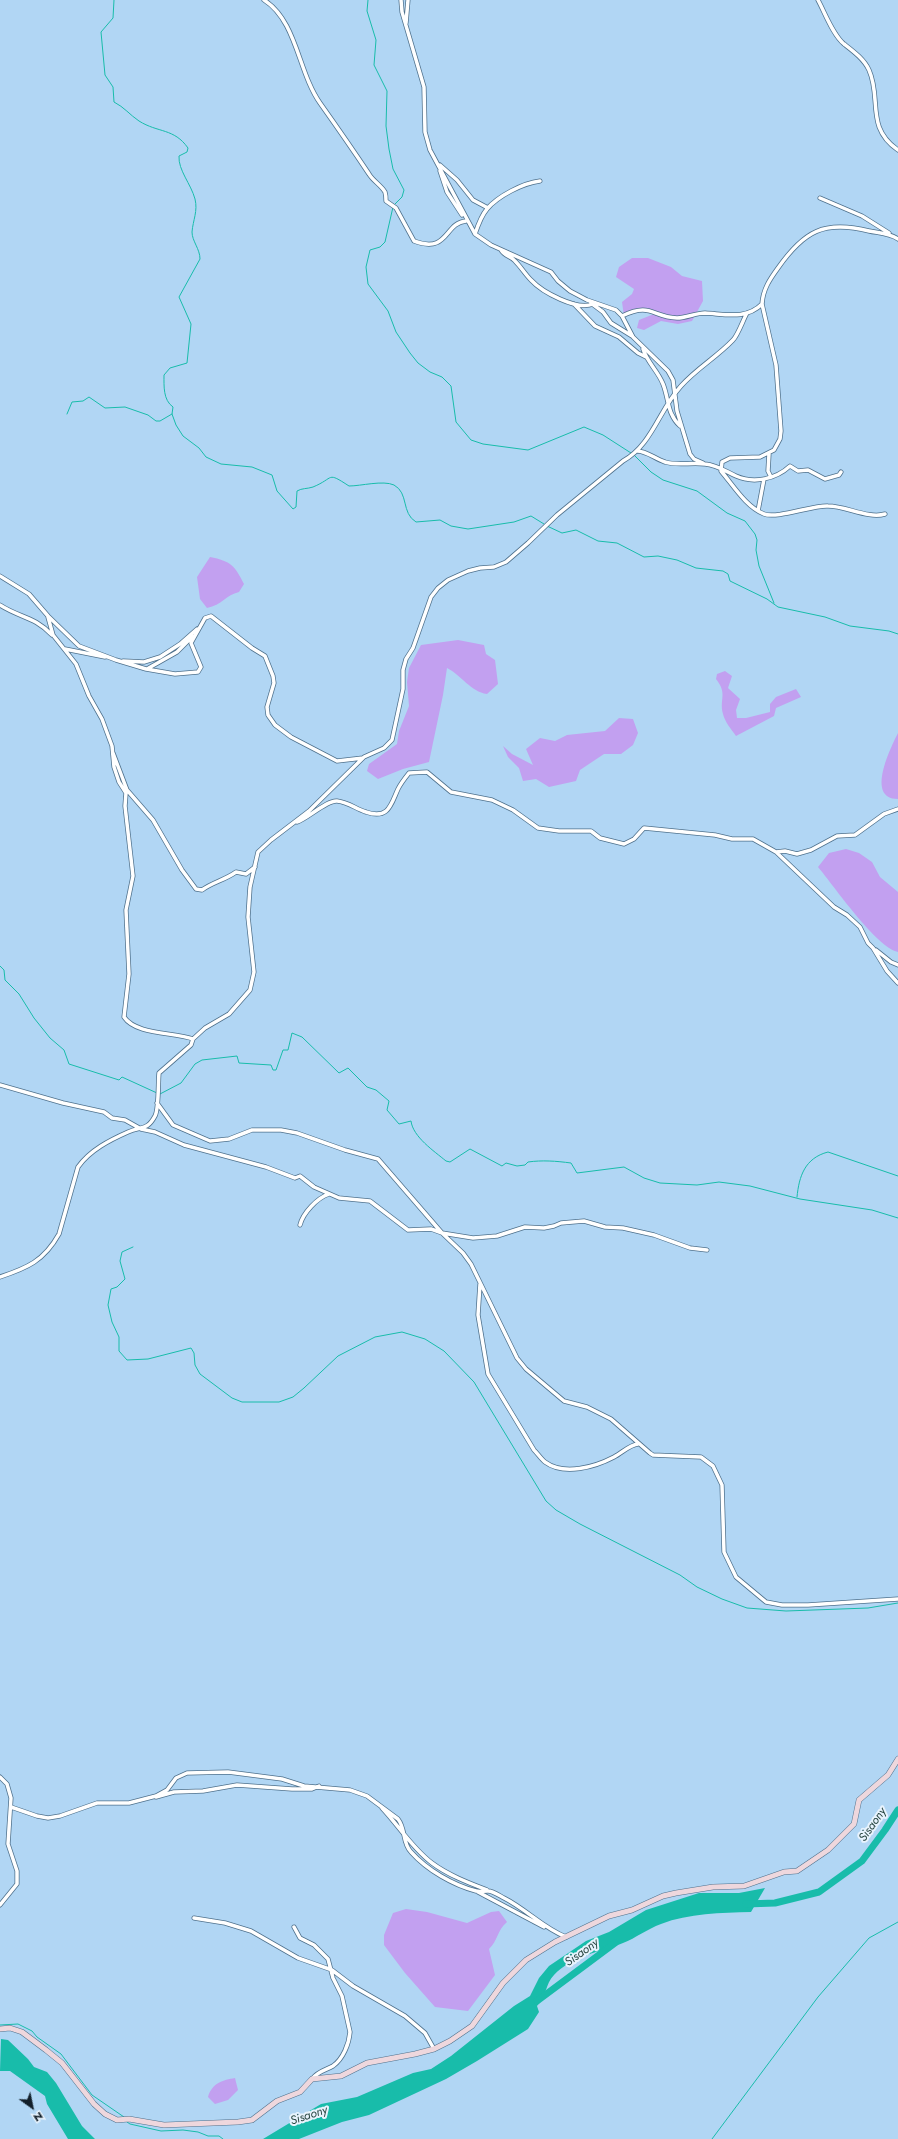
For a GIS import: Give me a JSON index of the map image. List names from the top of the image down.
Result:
{
  "water": ["Sisaony"],
  "north": "bottom right"
}
